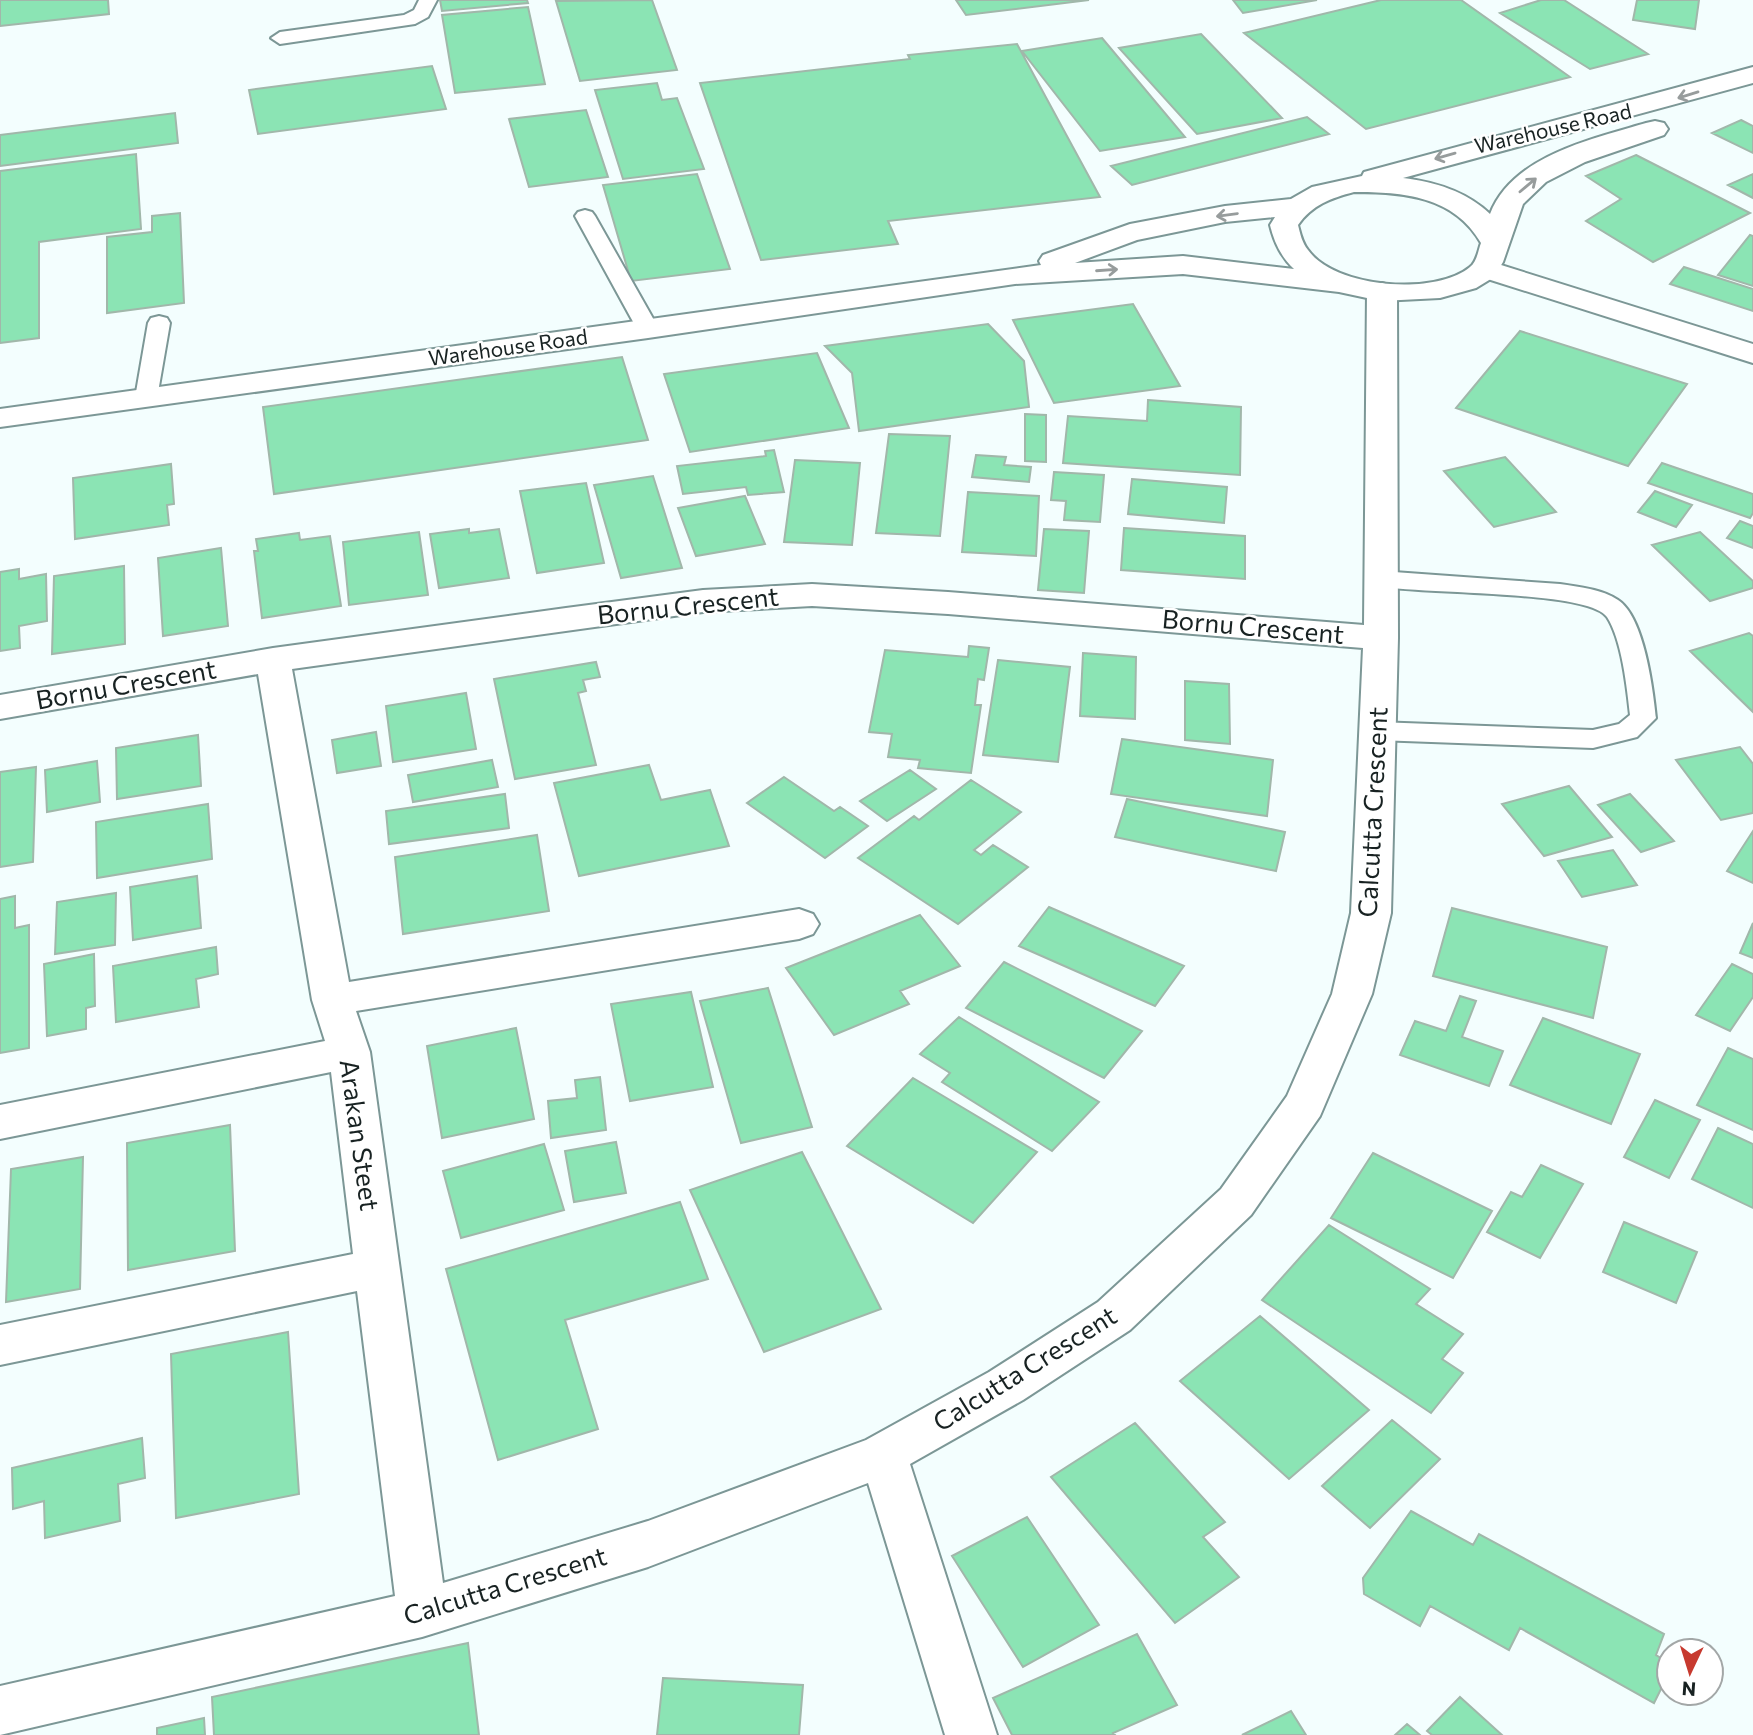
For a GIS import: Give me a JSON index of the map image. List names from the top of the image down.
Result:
{
  "streets": {
    "street": [
      "Warehouse Road",
      "Bornu Crescent",
      "Calcutta Crescent",
      "Arakan Steet"
    ]
  },
  "crossings": [
    ["Warehouse Road", "Calcutta Crescent"],
    ["Bornu Crescent", "Calcutta Crescent"],
    ["Bornu Crescent", "Arakan Steet"],
    ["Calcutta Crescent", "Arakan Steet"]
  ],
  "north": "bottom"
}
